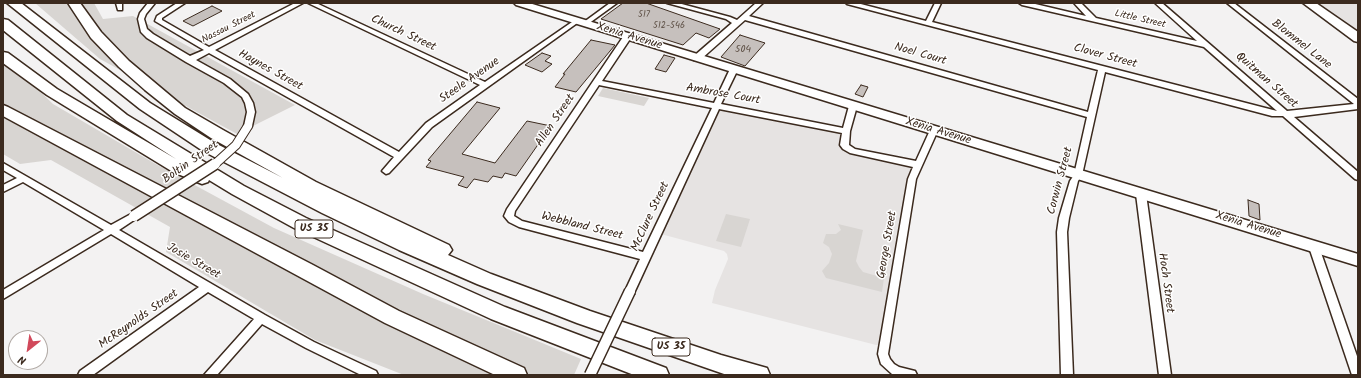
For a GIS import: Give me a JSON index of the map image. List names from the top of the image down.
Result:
{
  "streets": {
    "highway": ["US 35"],
    "street": [
      "Little Street",
      "Nassau Street",
      "Church Street",
      "Xenia Avenue",
      "Blommel Lane",
      "Noel Court",
      "Clover Street",
      "Haynes Street",
      "Steele Avenue",
      "Quitman Street",
      "Ambrose Court",
      "Allen Street",
      "Boltin Street",
      "Corwin Street",
      "McClure Street",
      "Webbland Street",
      "George Street",
      "Josie Street",
      "Hoch Street",
      "McReynolds Street"
    ]
  },
  "crossings": [
    ["Little Street", "Quitman Street"],
    ["Nassau Street", "Haynes Street"],
    ["Nassau Street", "Boltin Street"],
    ["Church Street", "Steele Avenue"],
    ["Xenia Avenue", "Steele Avenue"],
    ["Xenia Avenue", "Allen Street"],
    ["Xenia Avenue", "Corwin Street"],
    ["Xenia Avenue", "McClure Street"],
    ["Xenia Avenue", "George Street"],
    ["Xenia Avenue", "Hoch Street"],
    ["Blommel Lane", "Clover Street"],
    ["Noel Court", "Corwin Street"],
    ["Clover Street", "Quitman Street"],
    ["Clover Street", "Corwin Street"],
    ["Haynes Street", "Steele Avenue"],
    ["Ambrose Court", "Allen Street"],
    ["Ambrose Court", "McClure Street"],
    ["Allen Street", "Webbland Street"],
    ["Boltin Street", "Josie Street"],
    ["McClure Street", "Webbland Street"],
    ["Josie Street", "McReynolds Street"]
  ],
  "house_numbers": ["517", "512-546", "504"],
  "north": "bottom left"
}
